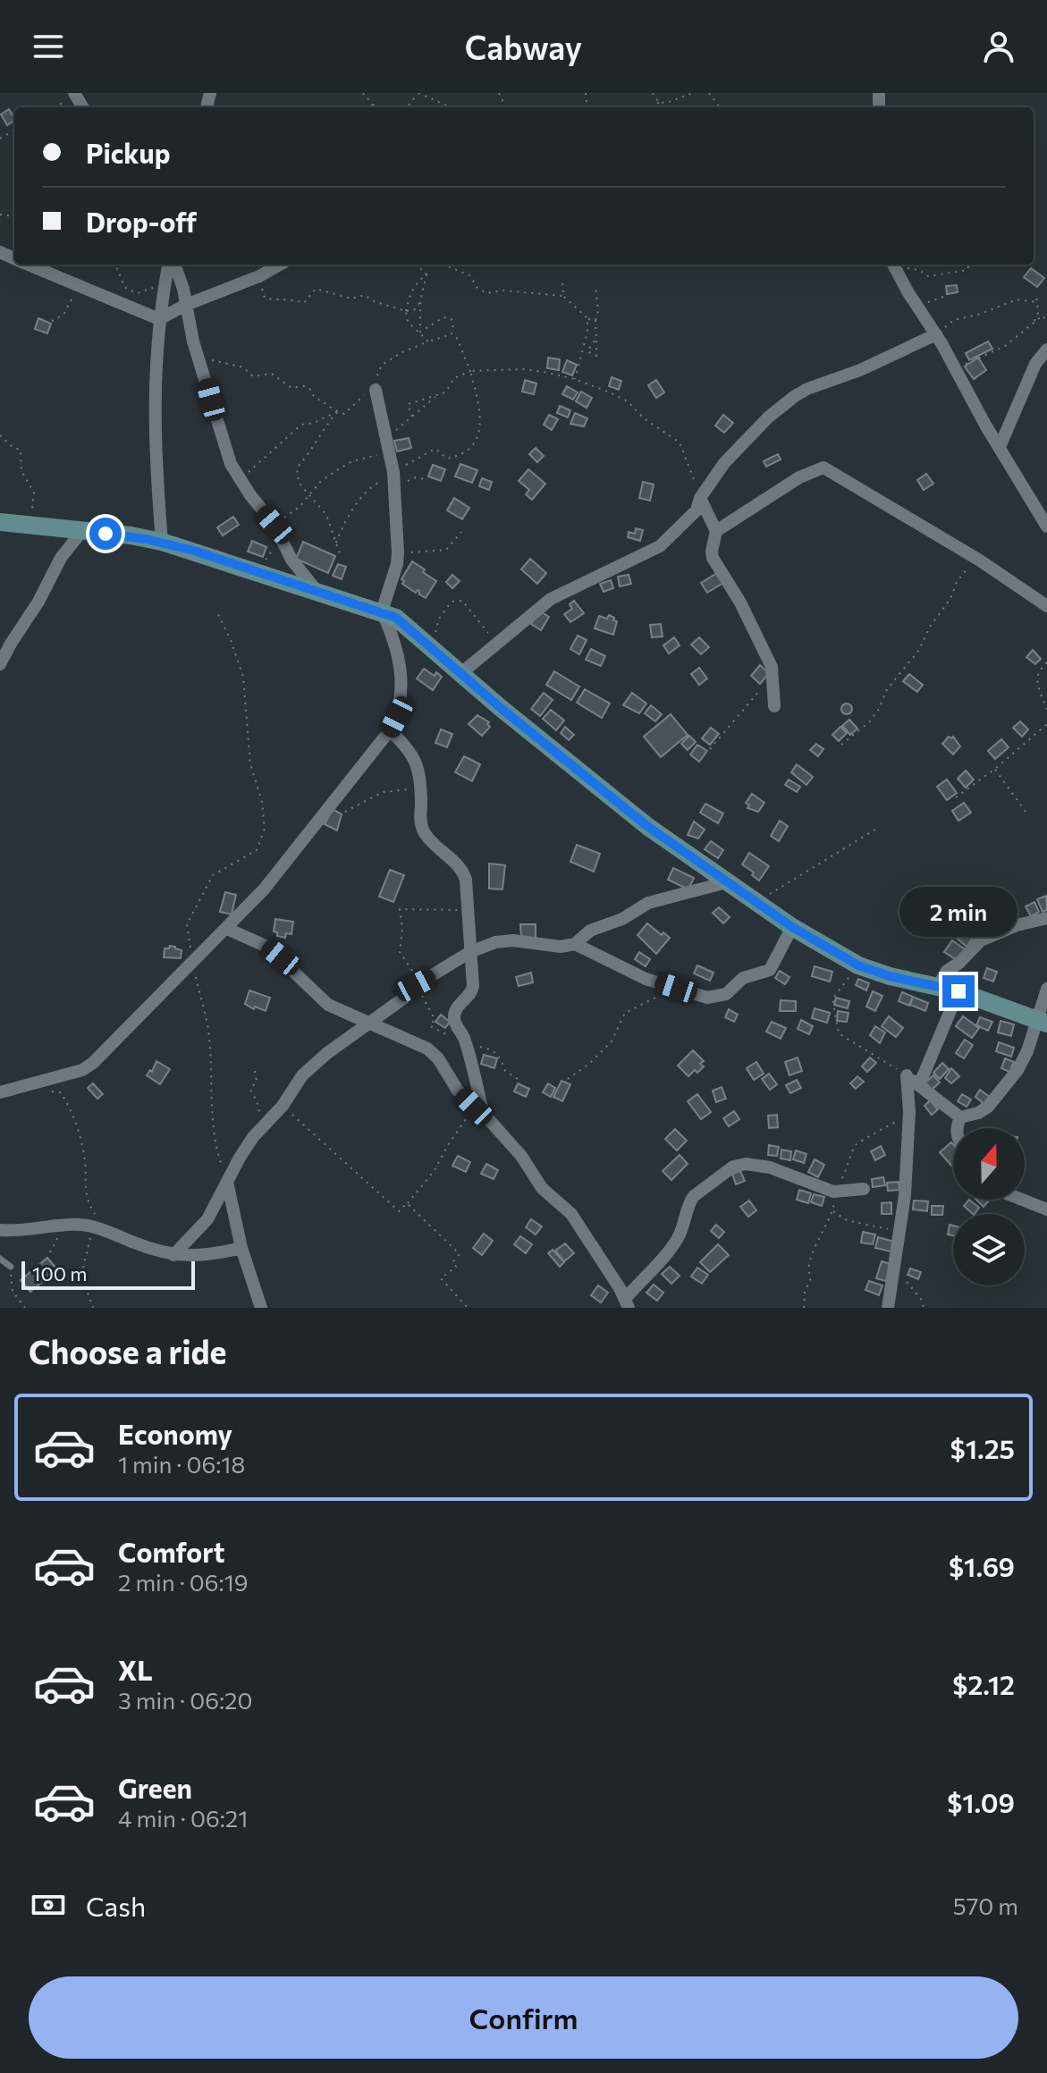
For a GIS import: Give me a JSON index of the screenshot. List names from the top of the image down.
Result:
{
  "scale_bar": "100 m",
  "north": "top",
  "page": {
    "header": "Cabway",
    "banner": ["Pickup", "Drop-off"],
    "bubble": "2 min",
    "scale": "100 m",
    "heading": "Choose a ride",
    "list": [
      {
        "name": "Economy",
        "note": "1 min · 06:18",
        "value": "$1.25"
      },
      {
        "name": "Comfort",
        "note": "2 min · 06:19",
        "value": "$1.69"
      },
      {
        "name": "XL",
        "note": "3 min · 06:20",
        "value": "$2.12"
      },
      {
        "name": "Green",
        "note": "4 min · 06:21",
        "value": "$1.09"
      }
    ],
    "pay": ["Cash", "570 m"],
    "buttons": "Confirm"
  }
}
